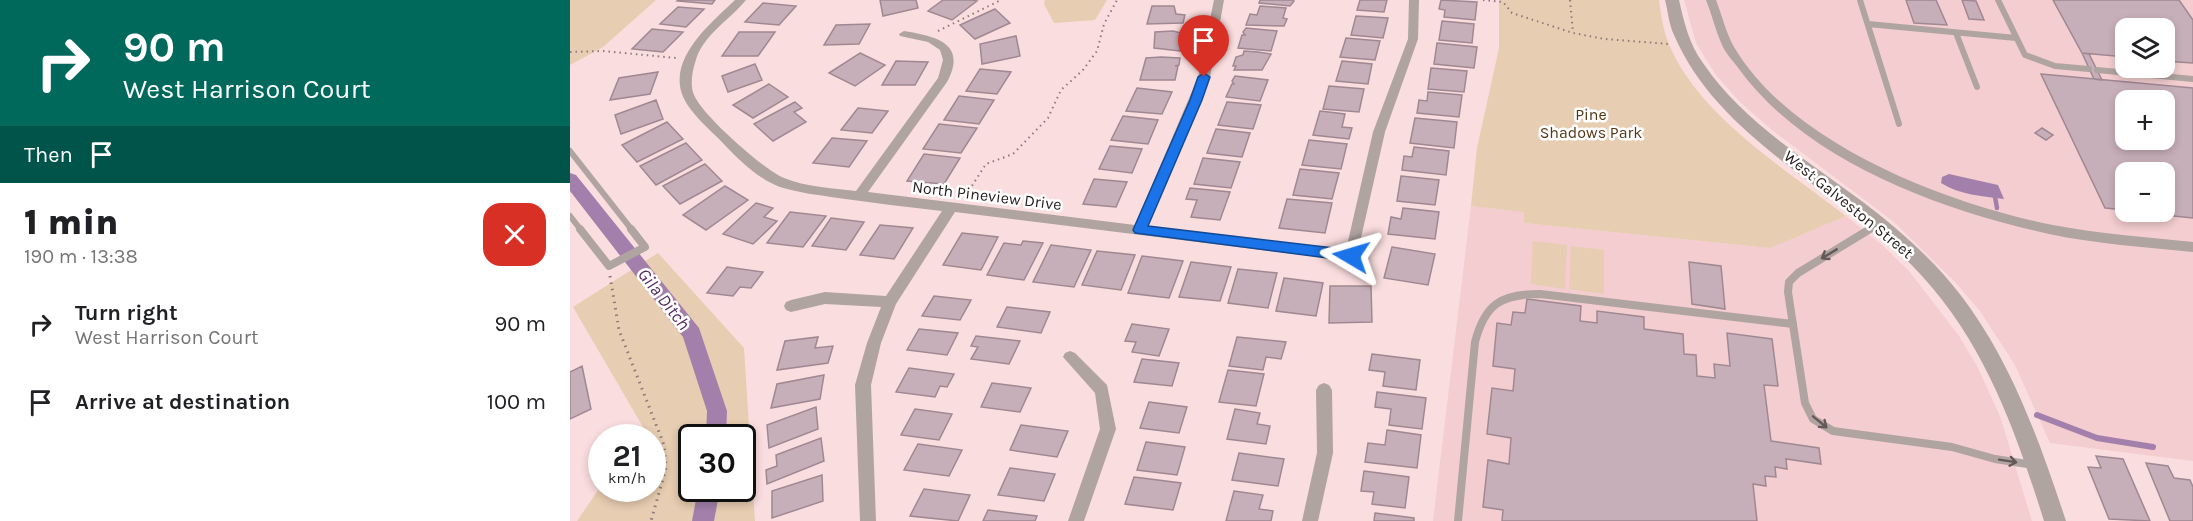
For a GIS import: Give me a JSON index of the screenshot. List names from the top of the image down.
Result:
{
  "streets": {
    "street": ["North Pineview Drive", "West Galveston Street"]
  },
  "water": ["Gila Ditch"],
  "parks": ["Pine Shadows Park"],
  "page": {
    "turn": ["90 m", "West Harrison Court"],
    "map_buttons": ["+", "−"],
    "then": "Then",
    "heading": ["1 min", "190 m · 13:38"],
    "list": [
      {
        "name": "Turn right",
        "note": "West Harrison Court",
        "value": "90 m"
      },
      {
        "name": "Arrive at destination",
        "value": "100 m"
      }
    ],
    "speed": "21 km/h",
    "limit": "30"
  }
}
